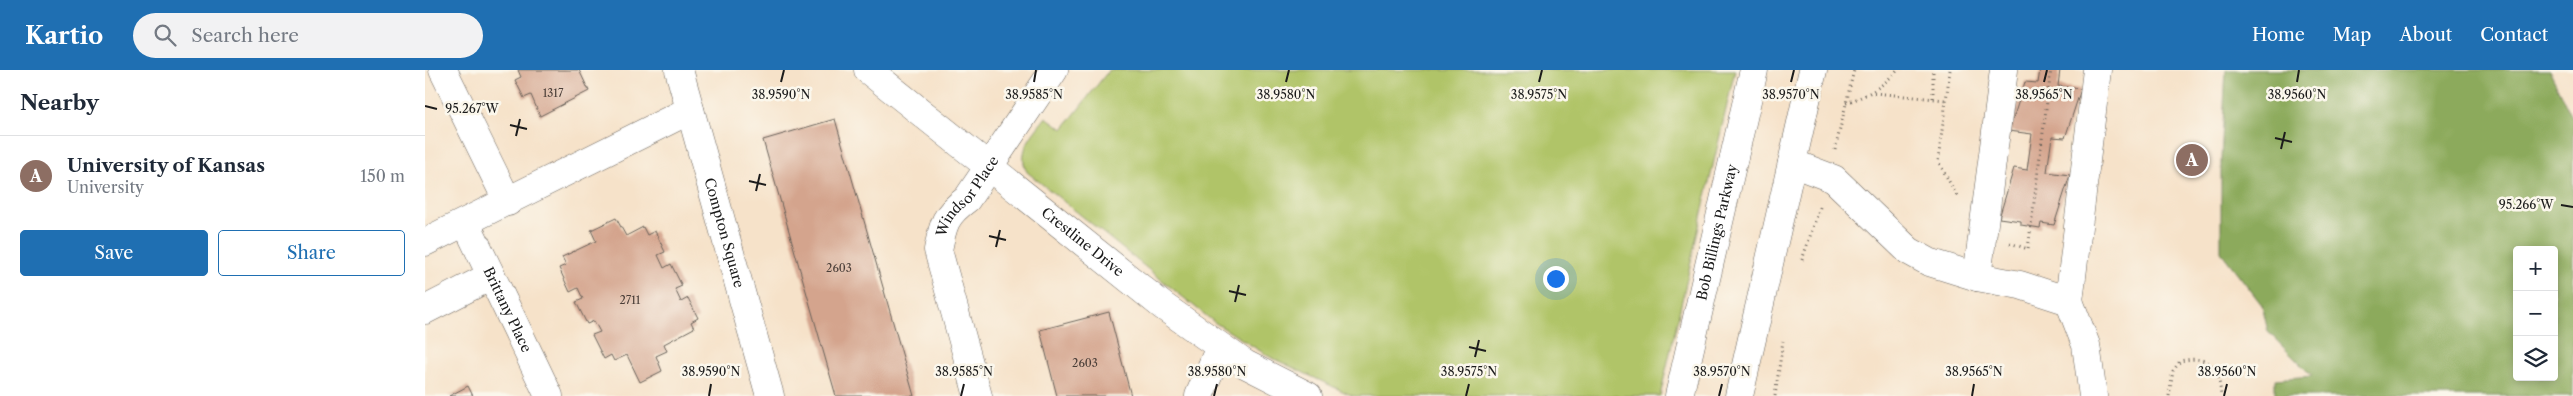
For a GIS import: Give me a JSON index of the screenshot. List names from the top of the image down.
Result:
{
  "streets": {
    "main road": [
      "Windsor Place",
      "Compton Square",
      "Bob Billings Parkway",
      "Crestline Drive",
      "Brittany Place"
    ]
  },
  "crossings": [
    ["Windsor Place", "Crestline Drive"]
  ],
  "house_numbers": [
    "1317",
    "2603",
    "2711",
    "2603"
  ],
  "page": {
    "header": "Kartio",
    "search": "Search here",
    "nav": [
      "Home",
      "Map",
      "About",
      "Contact"
    ],
    "heading": "Nearby",
    "list": [
      {
        "mark": "A",
        "name": "University of Kansas",
        "note": "University",
        "value": "150 m"
      }
    ],
    "pins": "A",
    "buttons": ["Save", "Share"],
    "map_buttons": ["+", "−"]
  },
  "coordinates": [
    "38.9590°N",
    "38.9585°N",
    "38.9580°N",
    "38.9575°N",
    "38.9570°N",
    "38.9565°N",
    "38.9560°N",
    "95.267°W",
    "95.266°W"
  ]
}
